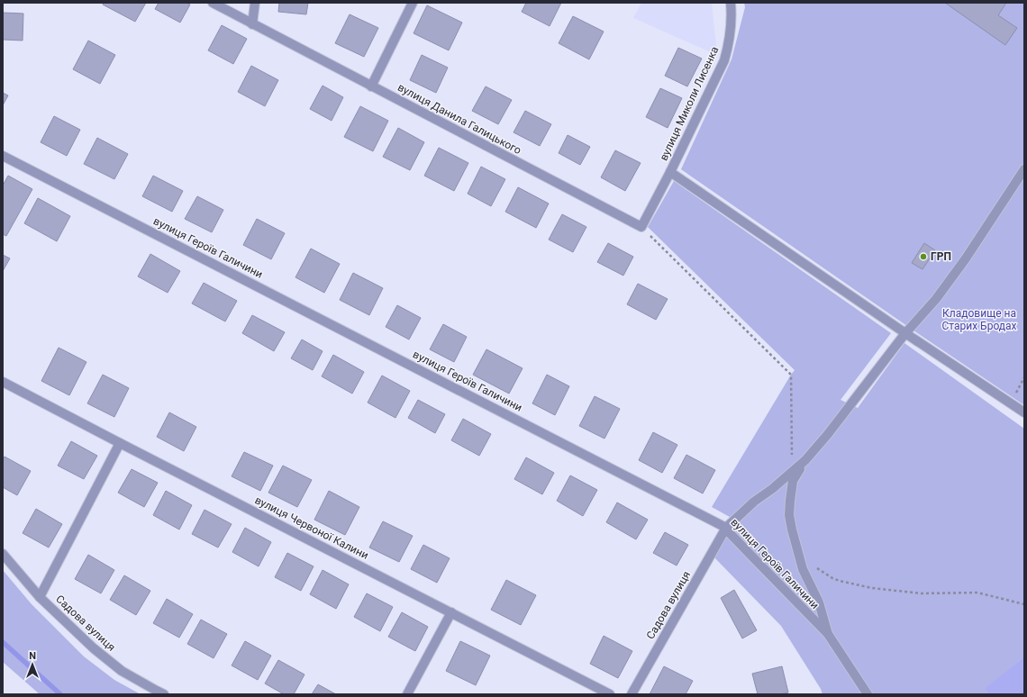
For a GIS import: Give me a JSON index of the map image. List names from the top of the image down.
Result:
{
  "streets": {
    "street": [
      "вулиця Миколи Лисенка",
      "вулиця Данила Галицького",
      "вулиця Героїв Галичини",
      "вулиця Червоної Калини",
      "Садова вулиця"
    ]
  },
  "crossings": [
    ["вулиця Героїв Галичини", "Садова вулиця"]
  ],
  "parks": ["Кладовище на Старих Бродах"],
  "places": ["ГРП"],
  "north": "top"
}
